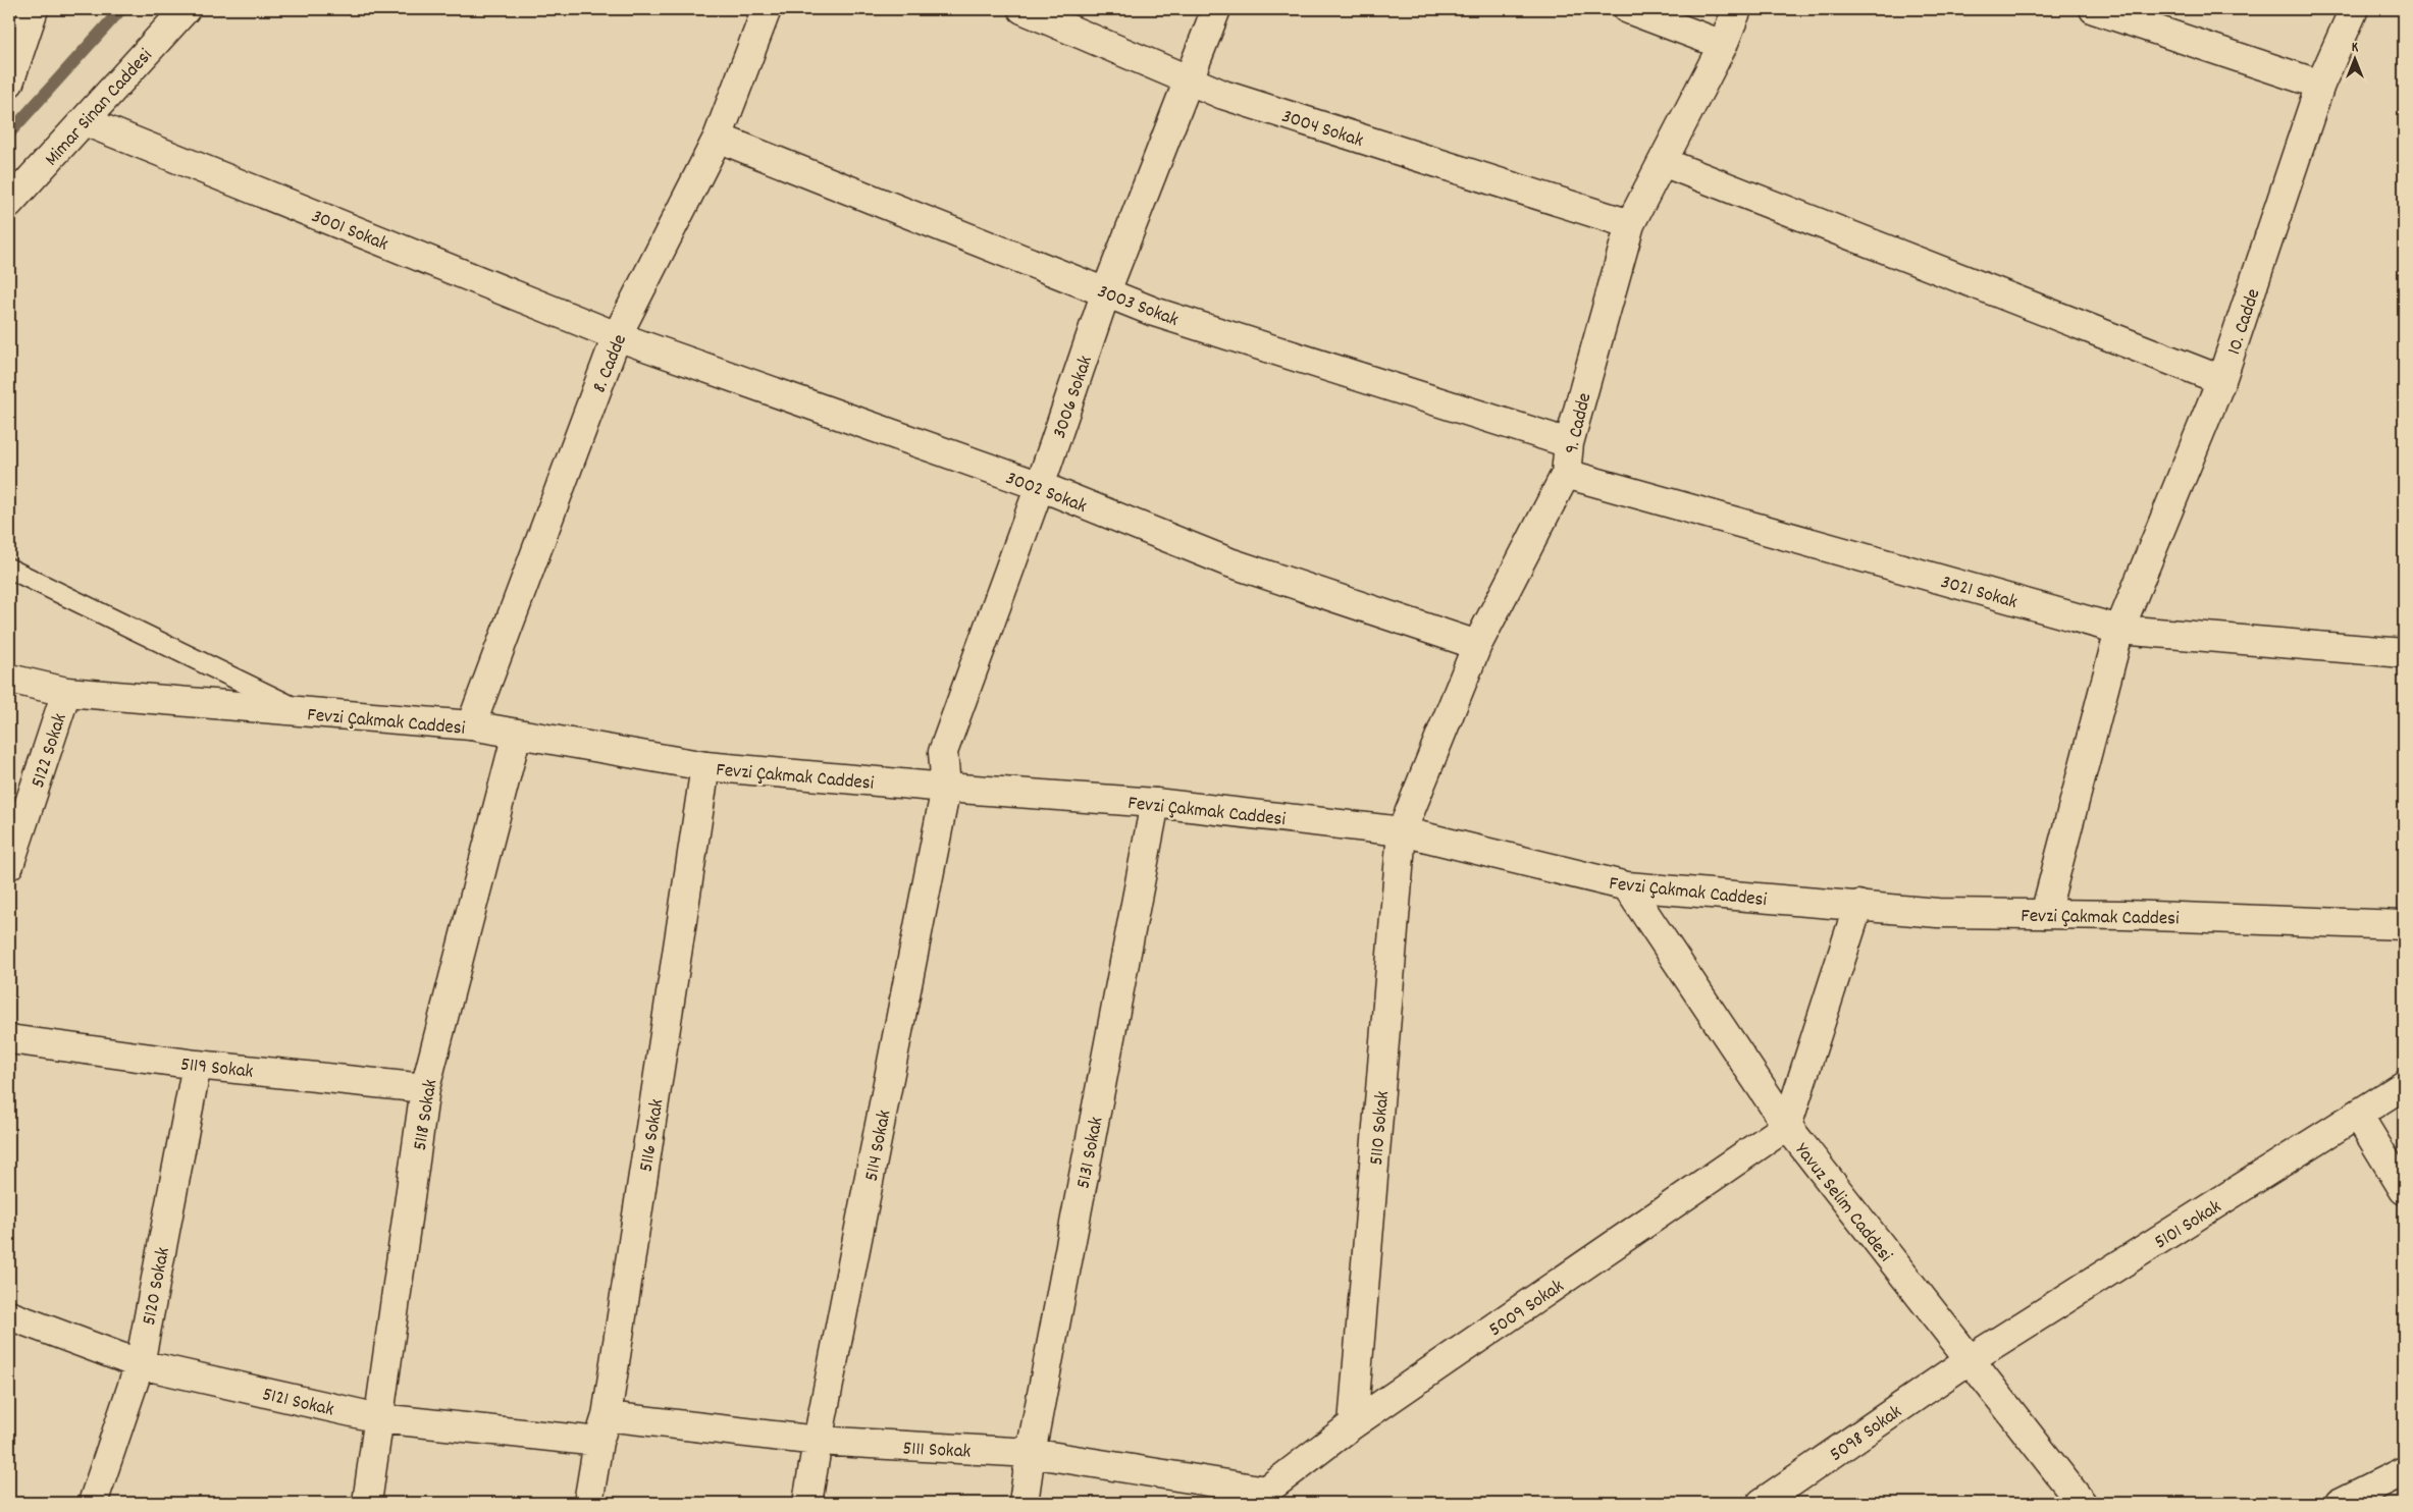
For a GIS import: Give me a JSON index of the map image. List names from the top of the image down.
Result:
{
  "streets": {
    "street": [
      "Mimar Sinan Caddesi",
      "3004 Sokak",
      "3001 Sokak",
      "3003 Sokak",
      "10. Cadde",
      "8. Cadde",
      "3006 Sokak",
      "9. Cadde",
      "3002 Sokak",
      "3021 Sokak",
      "Fevzi Çakmak Caddesi",
      "5122 Sokak",
      "5119 Sokak",
      "5118 Sokak",
      "5110 Sokak",
      "5116 Sokak",
      "5114 Sokak",
      "5131 Sokak",
      "Yavuz Selim Caddesi",
      "5101 Sokak",
      "5120 Sokak",
      "5009 Sokak",
      "5121 Sokak",
      "5098 Sokak",
      "5111 Sokak"
    ]
  },
  "crossings": [
    ["Mimar Sinan Caddesi", "3001 Sokak"],
    ["3004 Sokak", "3006 Sokak"],
    ["3004 Sokak", "9. Cadde"],
    ["3001 Sokak", "8. Cadde"],
    ["3001 Sokak", "3002 Sokak"],
    ["3003 Sokak", "8. Cadde"],
    ["3003 Sokak", "3006 Sokak"],
    ["3003 Sokak", "9. Cadde"],
    ["10. Cadde", "3021 Sokak"],
    ["10. Cadde", "Fevzi Çakmak Caddesi"],
    ["8. Cadde", "3002 Sokak"],
    ["8. Cadde", "Fevzi Çakmak Caddesi"],
    ["3006 Sokak", "3002 Sokak"],
    ["3006 Sokak", "Fevzi Çakmak Caddesi"],
    ["3006 Sokak", "5114 Sokak"],
    ["9. Cadde", "3002 Sokak"],
    ["9. Cadde", "3021 Sokak"],
    ["9. Cadde", "Fevzi Çakmak Caddesi"],
    ["9. Cadde", "5110 Sokak"],
    ["Fevzi Çakmak Caddesi", "5122 Sokak"],
    ["Fevzi Çakmak Caddesi", "5118 Sokak"],
    ["Fevzi Çakmak Caddesi", "5110 Sokak"],
    ["Fevzi Çakmak Caddesi", "5116 Sokak"],
    ["Fevzi Çakmak Caddesi", "5114 Sokak"],
    ["Fevzi Çakmak Caddesi", "5131 Sokak"],
    ["Fevzi Çakmak Caddesi", "Yavuz Selim Caddesi"],
    ["5119 Sokak", "5118 Sokak"],
    ["5119 Sokak", "5120 Sokak"],
    ["5118 Sokak", "5121 Sokak"],
    ["5110 Sokak", "5009 Sokak"],
    ["5116 Sokak", "5121 Sokak"],
    ["5116 Sokak", "5111 Sokak"],
    ["5114 Sokak", "5111 Sokak"],
    ["5131 Sokak", "5111 Sokak"],
    ["Yavuz Selim Caddesi", "5101 Sokak"],
    ["Yavuz Selim Caddesi", "5009 Sokak"],
    ["Yavuz Selim Caddesi", "5098 Sokak"],
    ["5101 Sokak", "5098 Sokak"],
    ["5120 Sokak", "5121 Sokak"],
    ["5009 Sokak", "5111 Sokak"],
    ["5121 Sokak", "5111 Sokak"]
  ],
  "north": "top"
}
